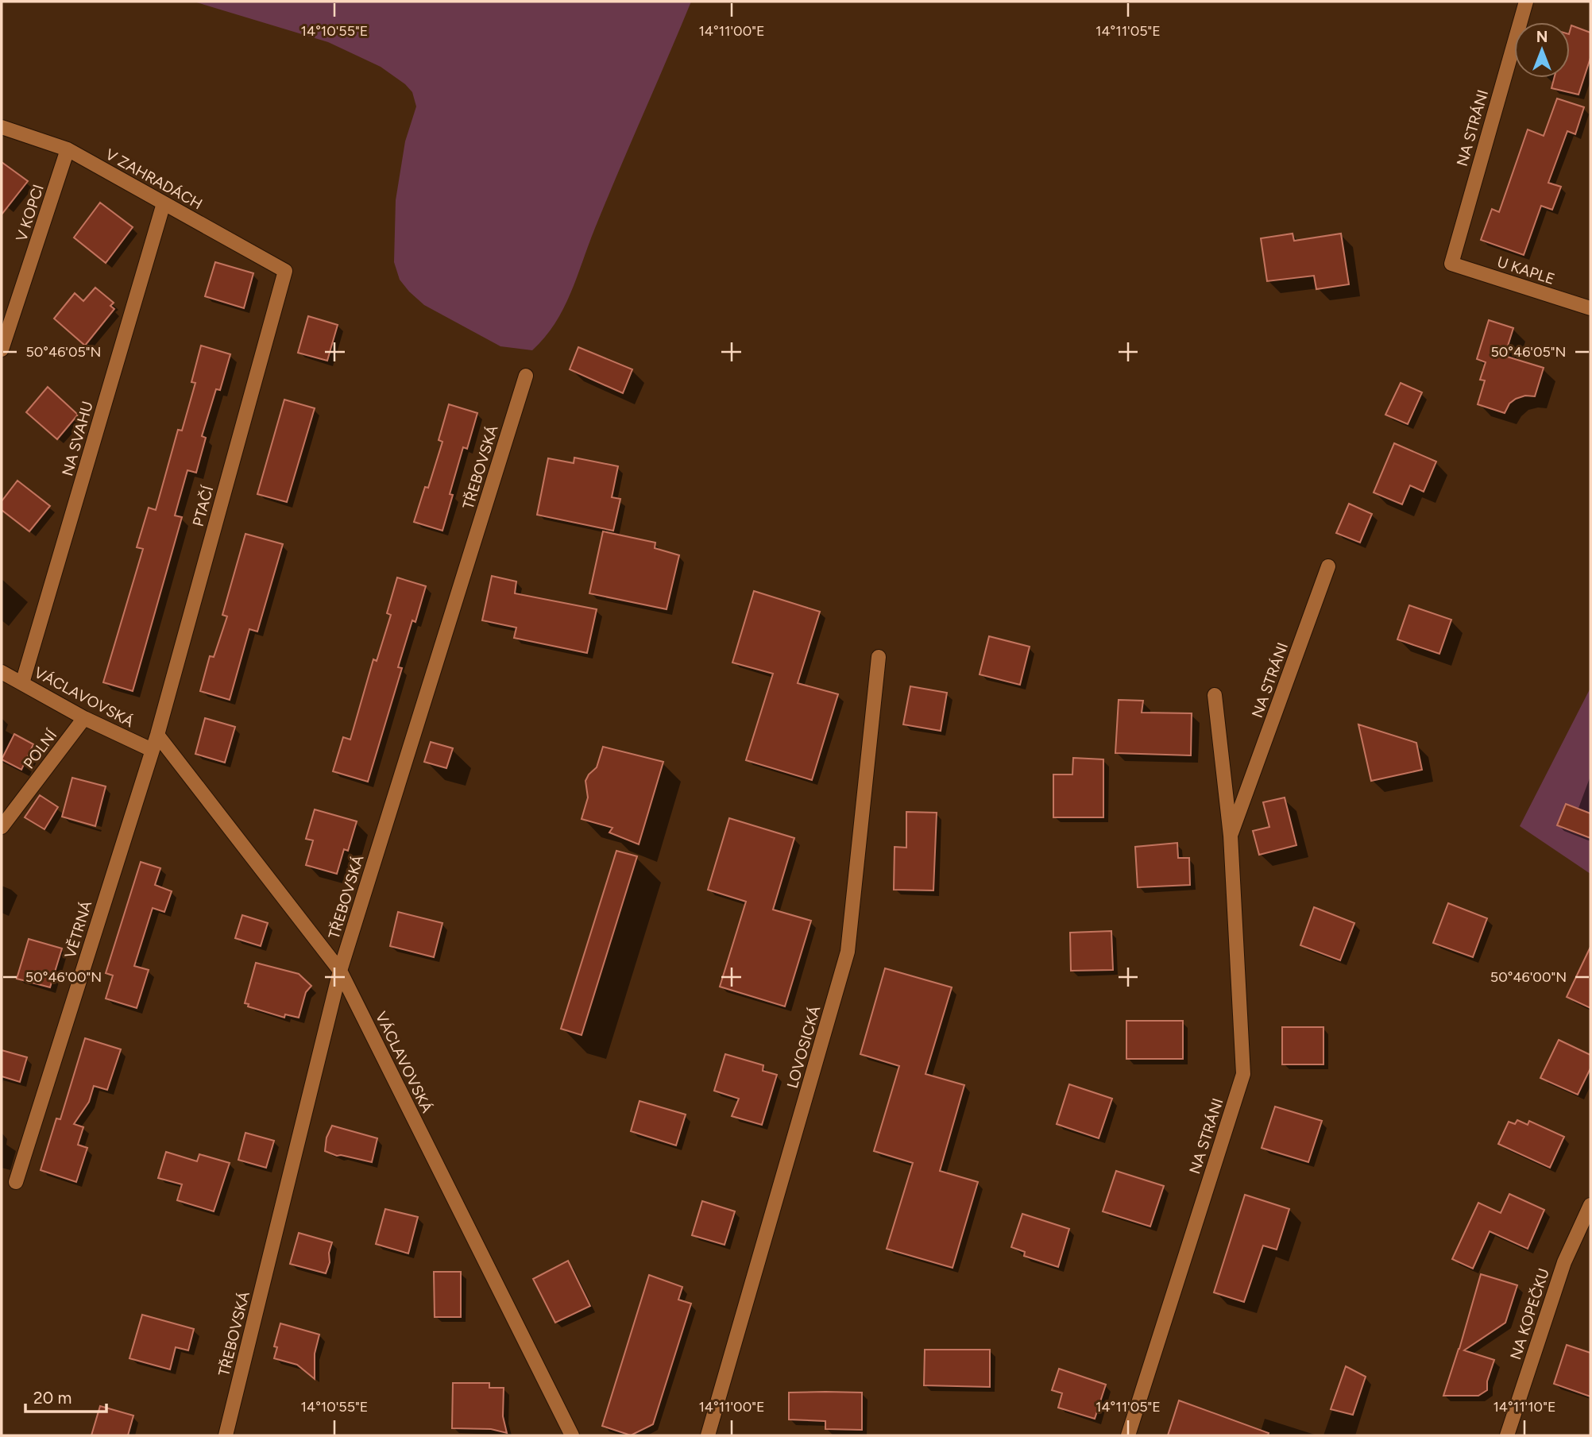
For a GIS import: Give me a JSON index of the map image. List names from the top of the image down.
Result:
{
  "streets": {
    "street": [
      "NA STRÁNI",
      "V ZAHRADÁCH",
      "V KOPCI",
      "U KAPLE",
      "NA SVAHU",
      "TŘEBOVSKÁ",
      "PTAČÍ",
      "VÁCLAVOVSKÁ",
      "POLNÍ",
      "VĚTRNÁ",
      "LOVOSICKÁ",
      "NA KOPEČKU"
    ]
  },
  "crossings": [
    ["NA STRÁNI", "U KAPLE"],
    ["V ZAHRADÁCH", "V KOPCI"],
    ["V ZAHRADÁCH", "NA SVAHU"],
    ["V ZAHRADÁCH", "PTAČÍ"],
    ["NA SVAHU", "VÁCLAVOVSKÁ"],
    ["TŘEBOVSKÁ", "VÁCLAVOVSKÁ"],
    ["PTAČÍ", "VÁCLAVOVSKÁ"],
    ["PTAČÍ", "VĚTRNÁ"],
    ["VÁCLAVOVSKÁ", "POLNÍ"],
    ["VÁCLAVOVSKÁ", "VĚTRNÁ"]
  ],
  "scale_bar": "20 m",
  "north": "top",
  "coordinates": [
    "14°10'55\"E",
    "14°11'00\"E",
    "14°11'05\"E",
    "50°46'05\"N",
    "50°46'00\"N",
    "14°11'10\"E"
  ]
}
